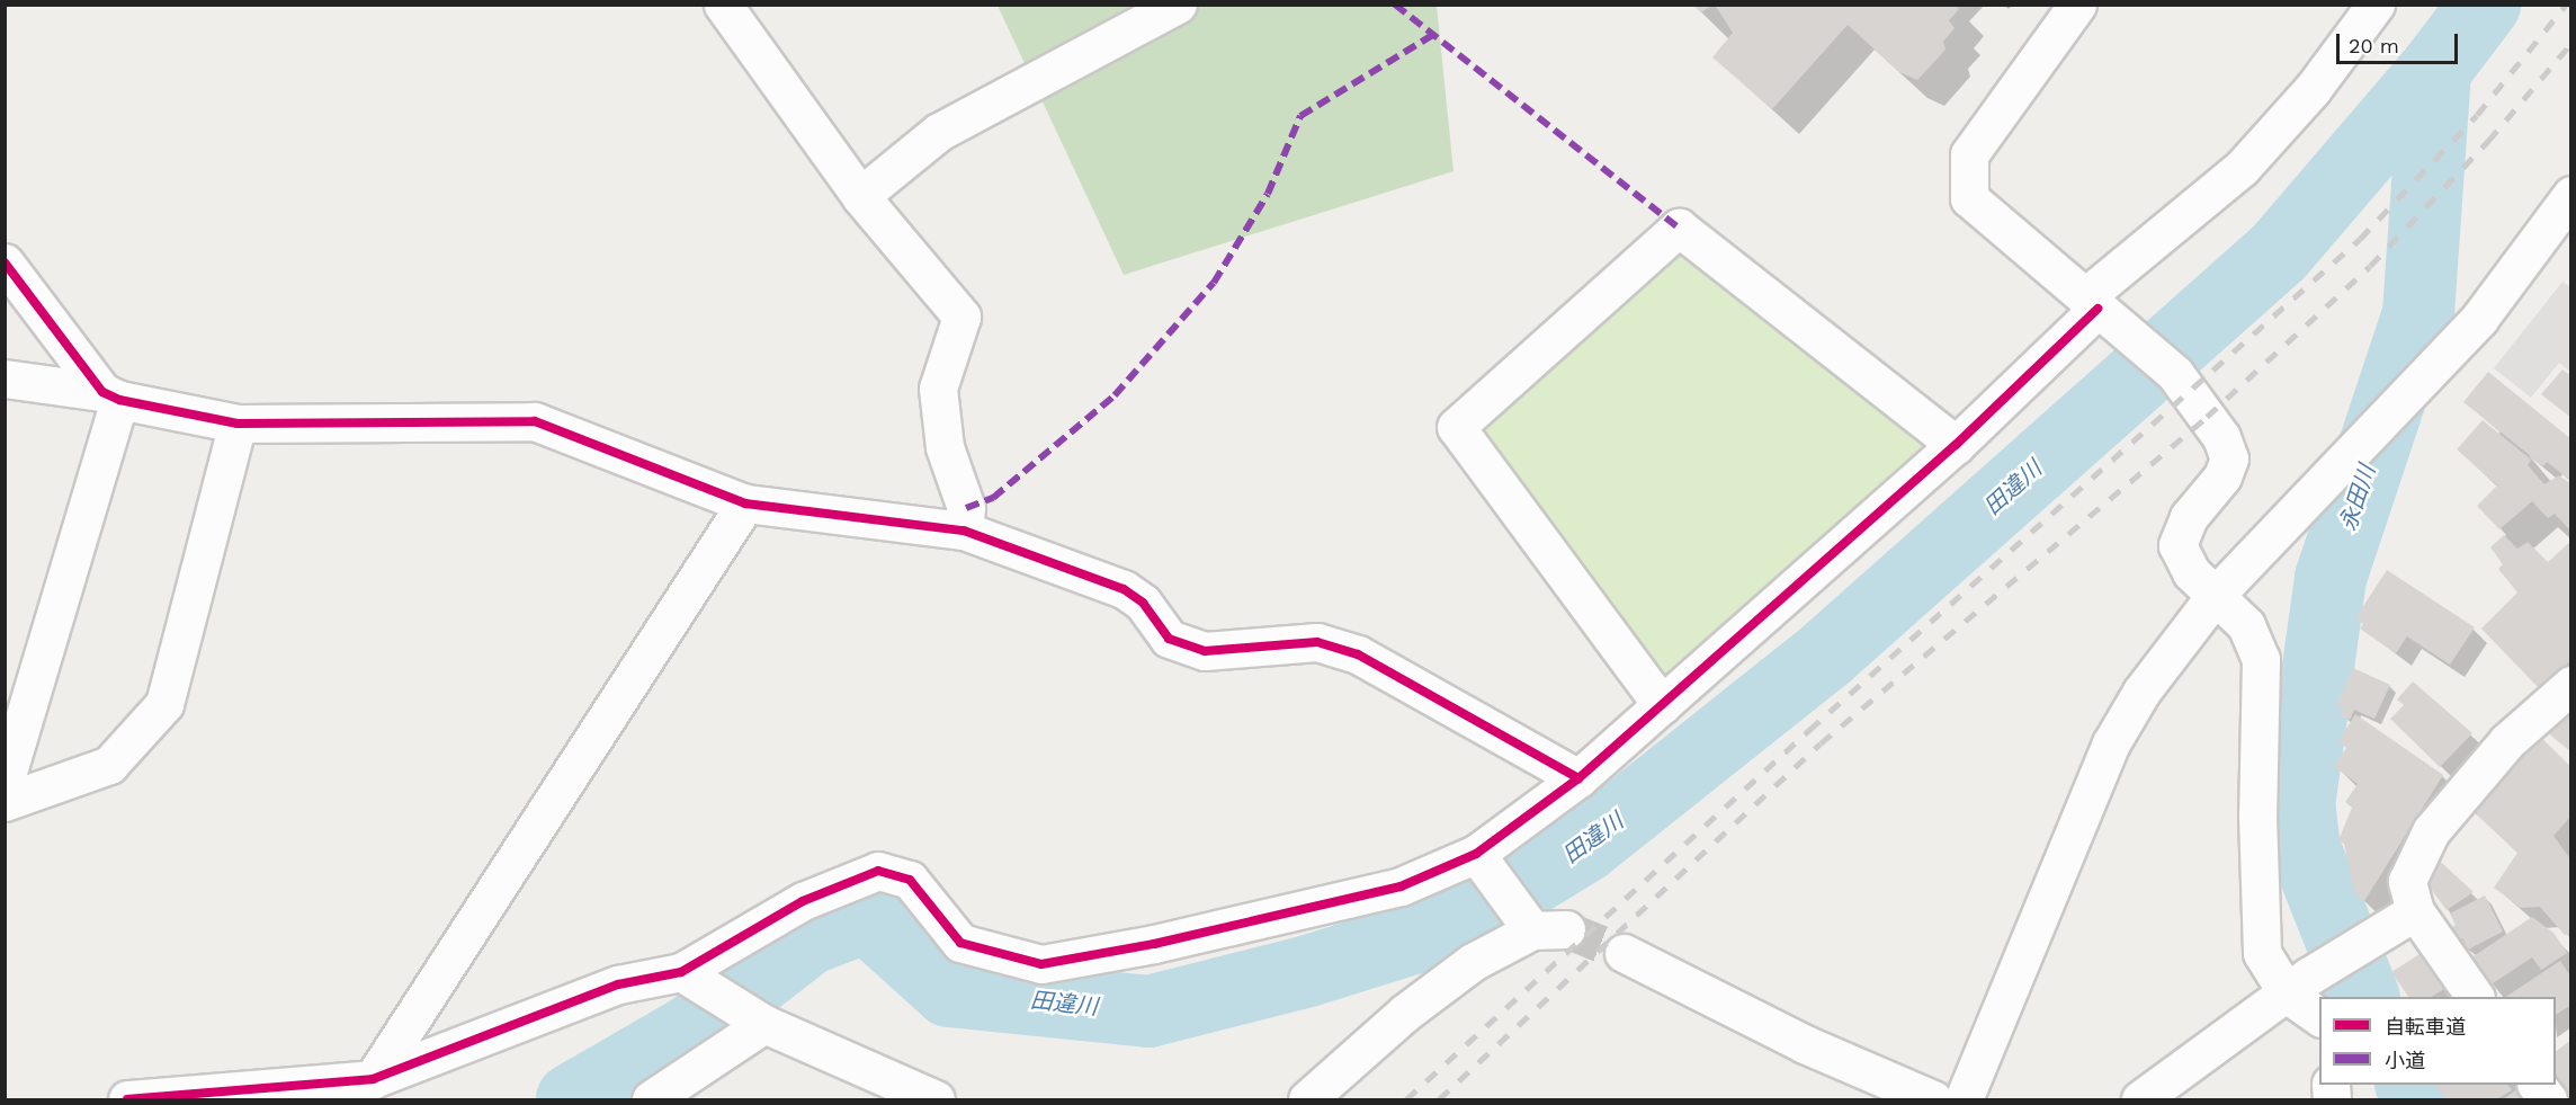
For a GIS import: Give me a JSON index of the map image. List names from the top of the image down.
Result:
{
  "water": ["田違川", "永田川"],
  "legend": ["自転車道", "小道"],
  "scale_bar": "20 m"
}
